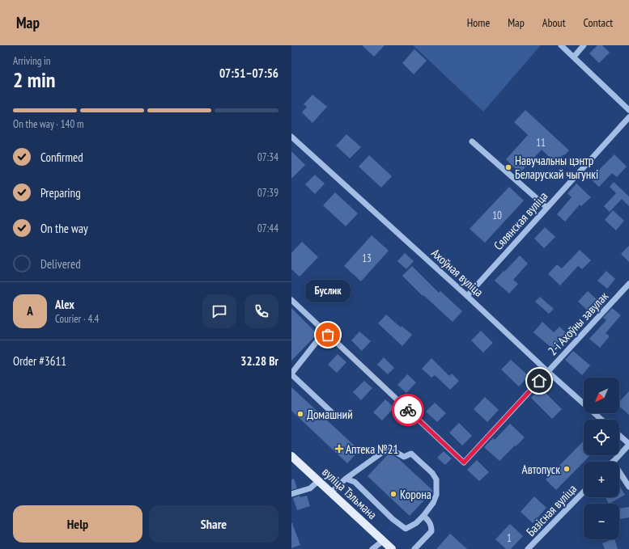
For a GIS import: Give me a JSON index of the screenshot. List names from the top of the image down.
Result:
{
  "streets": {
    "main road": ["вуліца Тэльмана"],
    "street": [
      "Сялянская вуліца",
      "Ахоўная вуліца",
      "2-і Ахоўны завулак",
      "Базісная вуліца"
    ]
  },
  "crossings": [
    ["Сялянская вуліца", "Ахоўная вуліца"],
    ["Ахоўная вуліца", "2-і Ахоўны завулак"]
  ],
  "places": {
    "other": [
      "Навучальны цэнтр Беларускай чыгункі",
      "Буслик",
      "Домашний",
      "Автопуск",
      "Корона"
    ],
    "health": ["Аптека №21"]
  },
  "house_numbers": [
    "11",
    "10",
    "13",
    "1"
  ],
  "north": "bottom left",
  "page": {
    "header": "Map",
    "nav": [
      "Home",
      "Map",
      "About",
      "Contact"
    ],
    "heading": ["2 min", "Arriving in", "07:51–07:56"],
    "panel": [
      "Alex",
      "Courier · 4.4",
      "Order #3611",
      "32.28 Br"
    ],
    "bar": "On the way · 140 m",
    "list": [
      ["Confirmed", "07:34"],
      ["Preparing", "07:39"],
      ["On the way", "07:44"],
      "Delivered"
    ],
    "bubble": "Буслик",
    "round": "A",
    "map_buttons": ["+", "−"],
    "buttons": ["Help", "Share"]
  }
}
